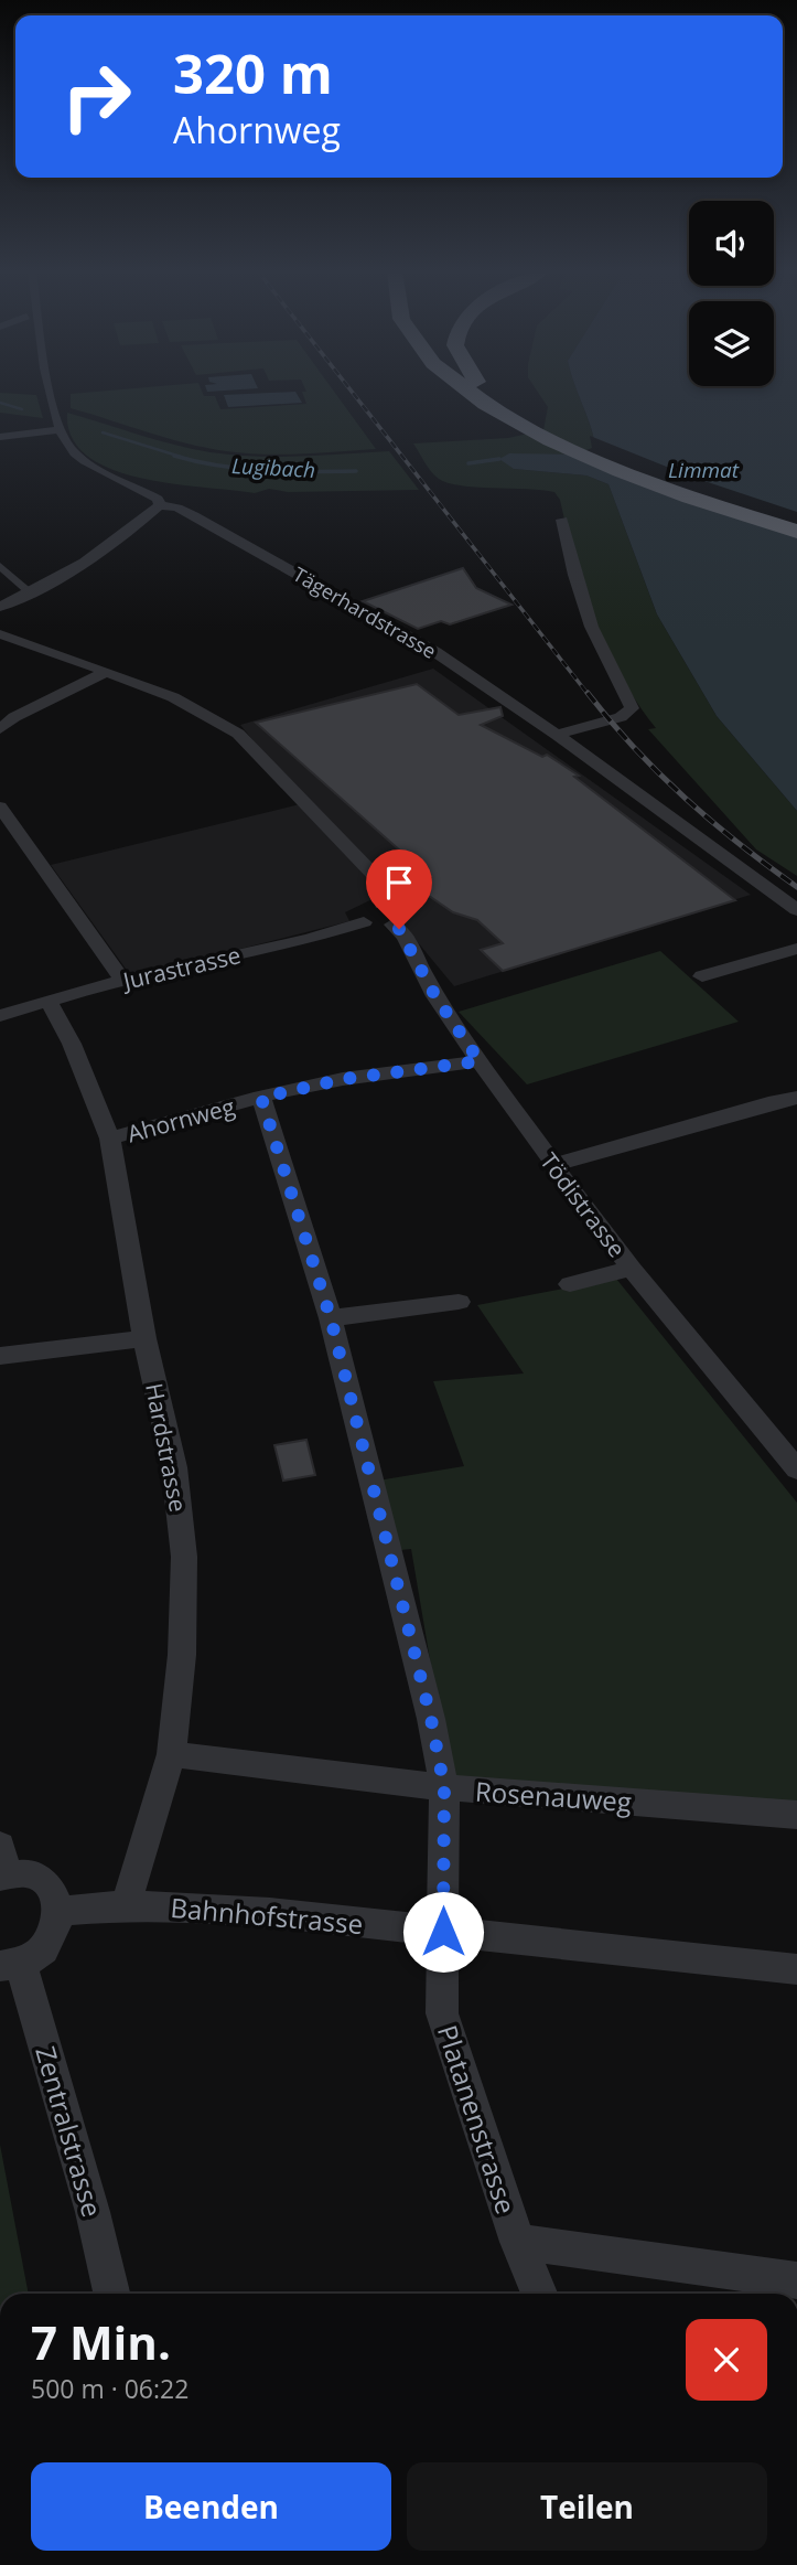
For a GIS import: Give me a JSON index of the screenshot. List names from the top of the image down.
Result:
{
  "streets": {
    "street": [
      "Tägerhardstrasse",
      "Jurastrasse",
      "Ahornweg",
      "Tödistrasse",
      "Hardstrasse",
      "Rosenauweg",
      "Bahnhofstrasse",
      "Platanenstrasse",
      "Zentralstrasse"
    ]
  },
  "crossings": [
    ["Jurastrasse", "Tödistrasse"],
    ["Jurastrasse", "Hardstrasse"],
    ["Ahornweg", "Tödistrasse"],
    ["Ahornweg", "Hardstrasse"],
    ["Ahornweg", "Platanenstrasse"],
    ["Hardstrasse", "Rosenauweg"],
    ["Hardstrasse", "Bahnhofstrasse"],
    ["Rosenauweg", "Platanenstrasse"],
    ["Bahnhofstrasse", "Platanenstrasse"]
  ],
  "water": ["Lugibach", "Limmat"],
  "page": {
    "turn": ["320 m", "Ahornweg"],
    "heading": ["7 Min.", "500 m · 06:22"],
    "buttons": ["Beenden", "Teilen"]
  }
}
